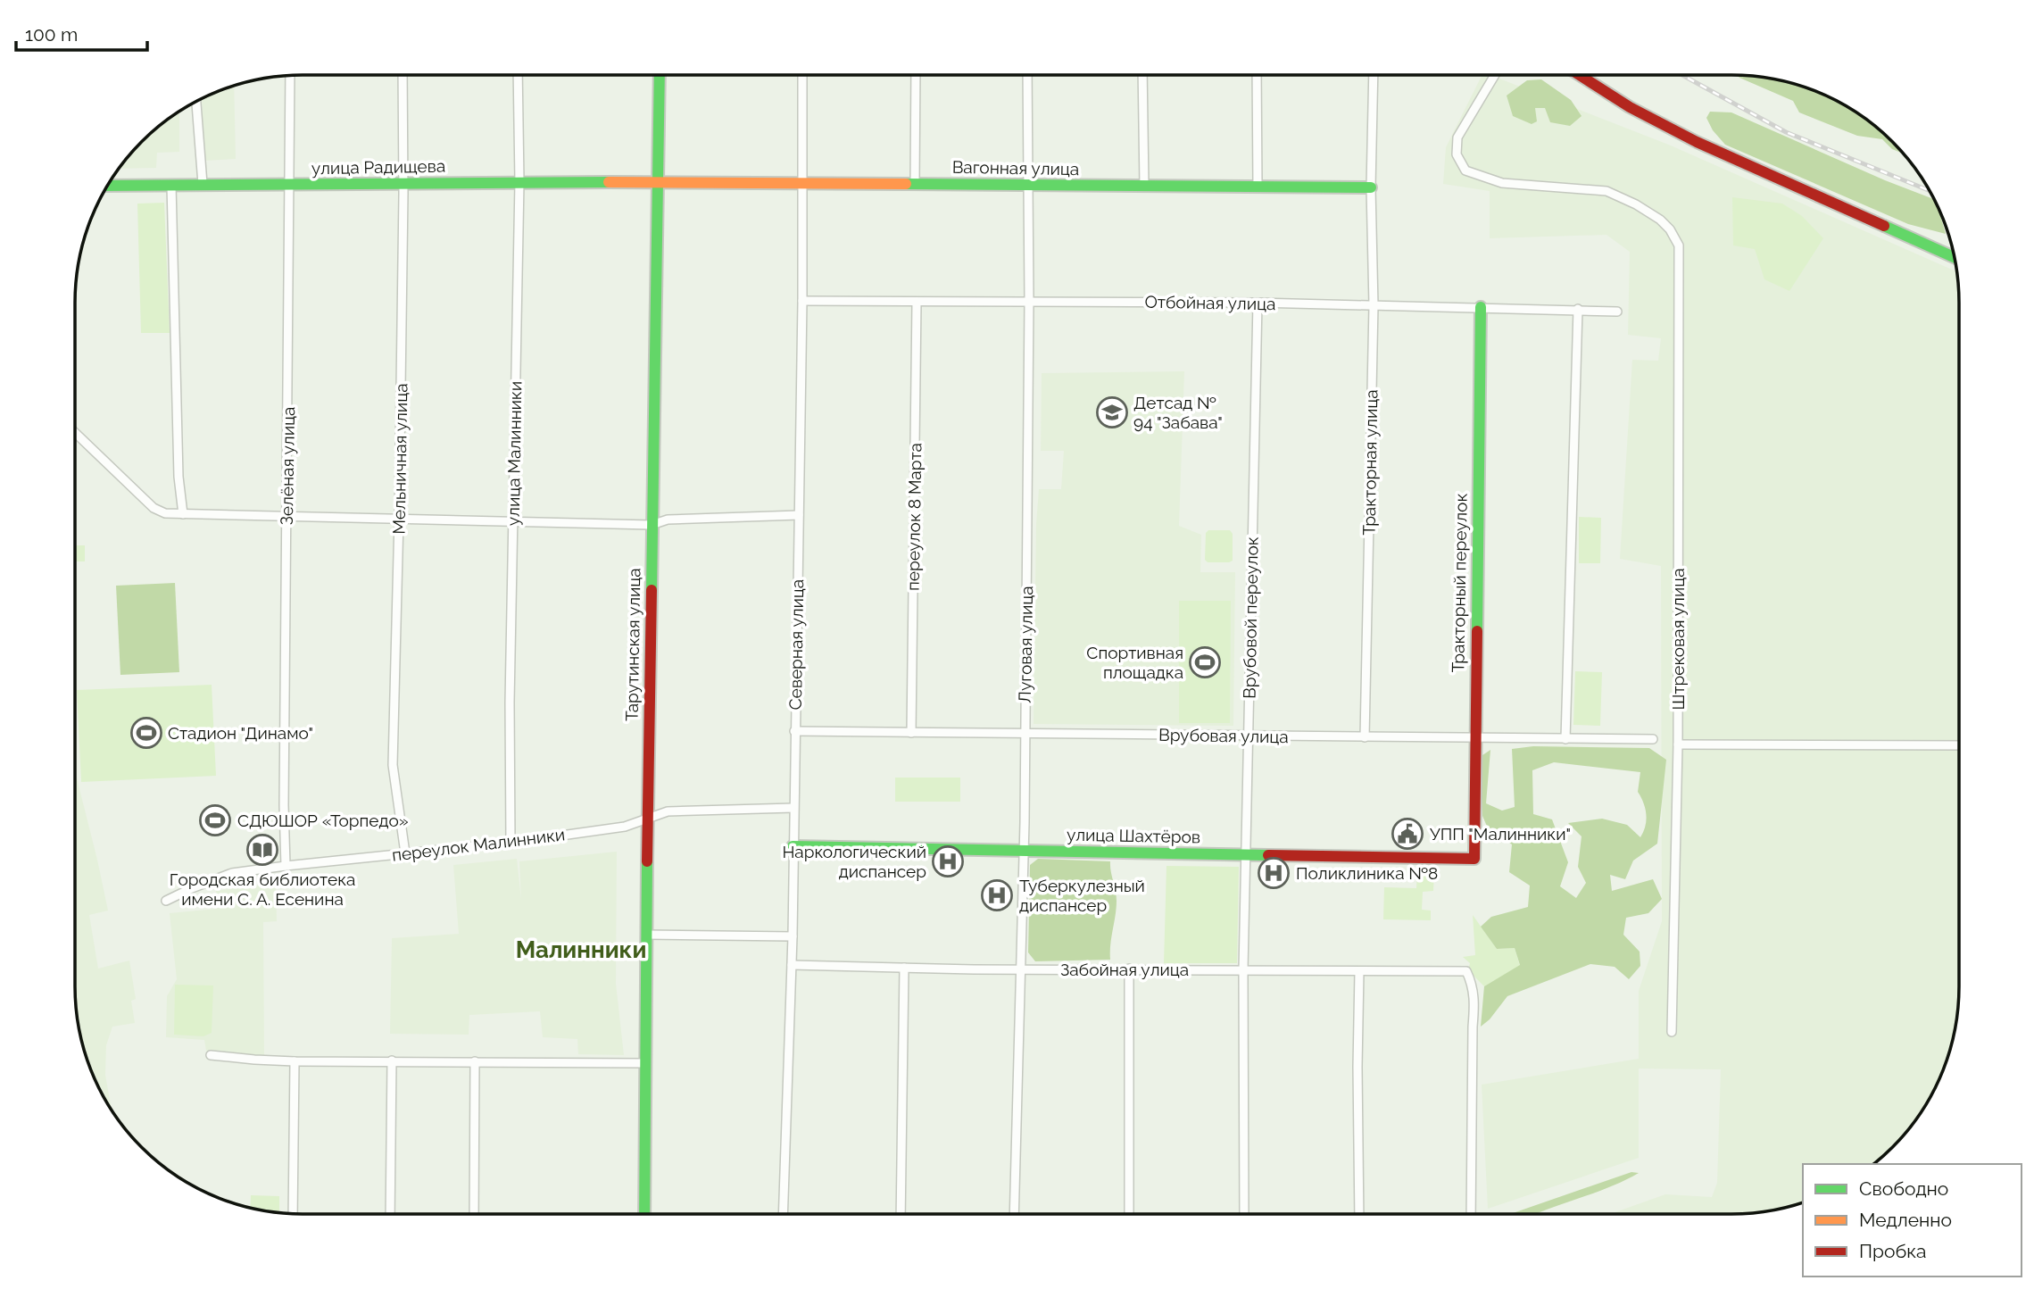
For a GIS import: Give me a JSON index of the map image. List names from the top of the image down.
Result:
{
  "streets": {
    "street": [
      "улица Радищева",
      "Вагонная улица",
      "Отбойная улица",
      "улица Малинники",
      "Мельничная улица",
      "Тракторная улица",
      "Зелёная улица",
      "переулок 8 Марта",
      "Тракторный переулок",
      "Врубовой переулок",
      "Штрековая улица",
      "Тарутинская улица",
      "Северная улица",
      "Луговая улица",
      "Врубовая улица",
      "улица Шахтёров",
      "переулок Малинники",
      "Забойная улица"
    ]
  },
  "crossings": [
    ["улица Радищева", "Вагонная улица"],
    ["улица Радищева", "улица Малинники"],
    ["улица Радищева", "Мельничная улица"],
    ["улица Радищева", "Зелёная улица"],
    ["улица Радищева", "Тарутинская улица"],
    ["Вагонная улица", "Тракторная улица"],
    ["Вагонная улица", "Тарутинская улица"],
    ["Вагонная улица", "Северная улица"],
    ["Вагонная улица", "Луговая улица"],
    ["Отбойная улица", "Тракторная улица"],
    ["Отбойная улица", "переулок 8 Марта"],
    ["Отбойная улица", "Тракторный переулок"],
    ["Отбойная улица", "Врубовой переулок"],
    ["Отбойная улица", "Северная улица"],
    ["Отбойная улица", "Луговая улица"],
    ["улица Малинники", "переулок Малинники"],
    ["Мельничная улица", "переулок Малинники"],
    ["Тракторная улица", "Врубовая улица"],
    ["Зелёная улица", "переулок Малинники"],
    ["переулок 8 Марта", "Врубовая улица"],
    ["Тракторный переулок", "Врубовая улица"],
    ["Тракторный переулок", "улица Шахтёров"],
    ["Врубовой переулок", "Врубовая улица"],
    ["Врубовой переулок", "улица Шахтёров"],
    ["Врубовой переулок", "Забойная улица"],
    ["Тарутинская улица", "переулок Малинники"],
    ["Северная улица", "Врубовая улица"],
    ["Северная улица", "улица Шахтёров"],
    ["Северная улица", "переулок Малинники"],
    ["Северная улица", "Забойная улица"],
    ["Луговая улица", "Врубовая улица"],
    ["Луговая улица", "улица Шахтёров"],
    ["Луговая улица", "Забойная улица"]
  ],
  "districts": ["Малинники"],
  "places": {
    "school or university": ["Детсад № 94 \"Забава\""],
    "sports": ["Спортивная площадка", "Стадион \"Динамо\"", "СДЮШОР «Торпедо»"],
    "public building": ["УПП \"Малинники\""],
    "library": ["Городская библиотека имени С. А. Есенина"],
    "hospital": ["Наркологический диспансер", "Поликлиника №8", "Туберкулезный диспансер"]
  },
  "legend": ["Свободно", "Медленно", "Пробка"],
  "scale_bar": "100 m"
}
